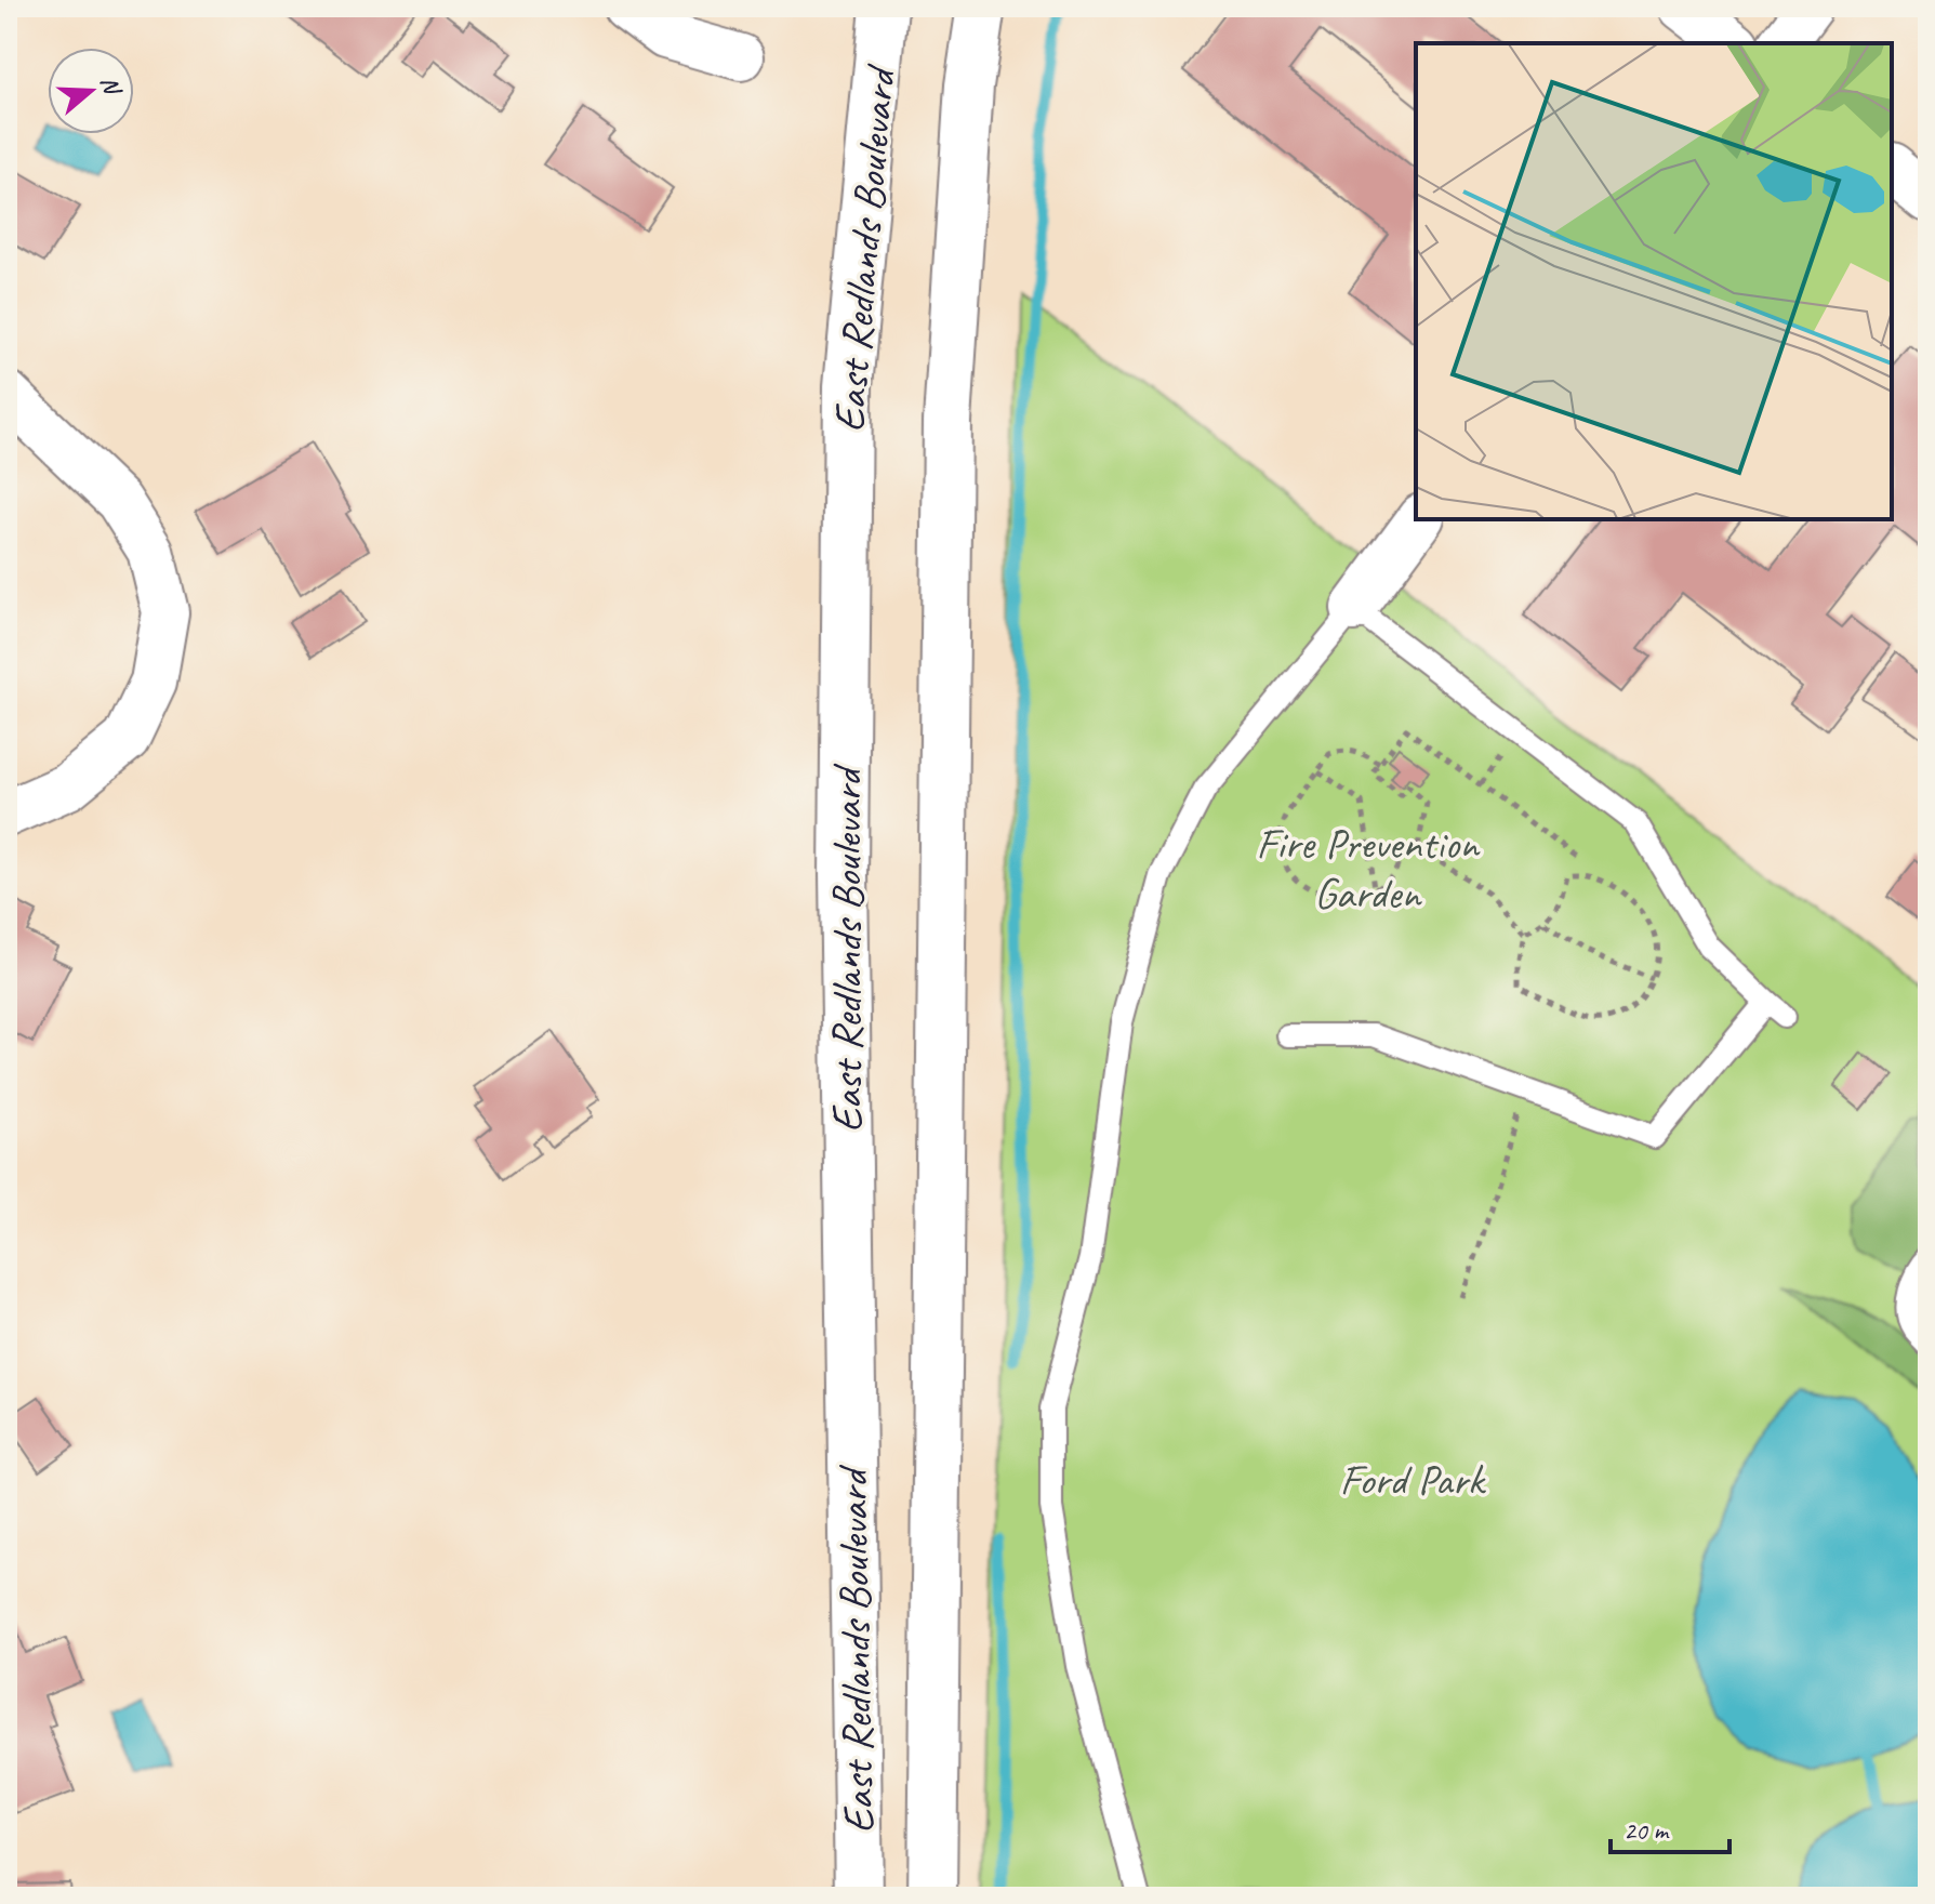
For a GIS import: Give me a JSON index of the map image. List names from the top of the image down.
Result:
{
  "streets": {
    "main road": ["East Redlands Boulevard"]
  },
  "parks": ["Fire Prevention Garden", "Ford Park"],
  "scale_bar": "20 m",
  "north": "right"
}
